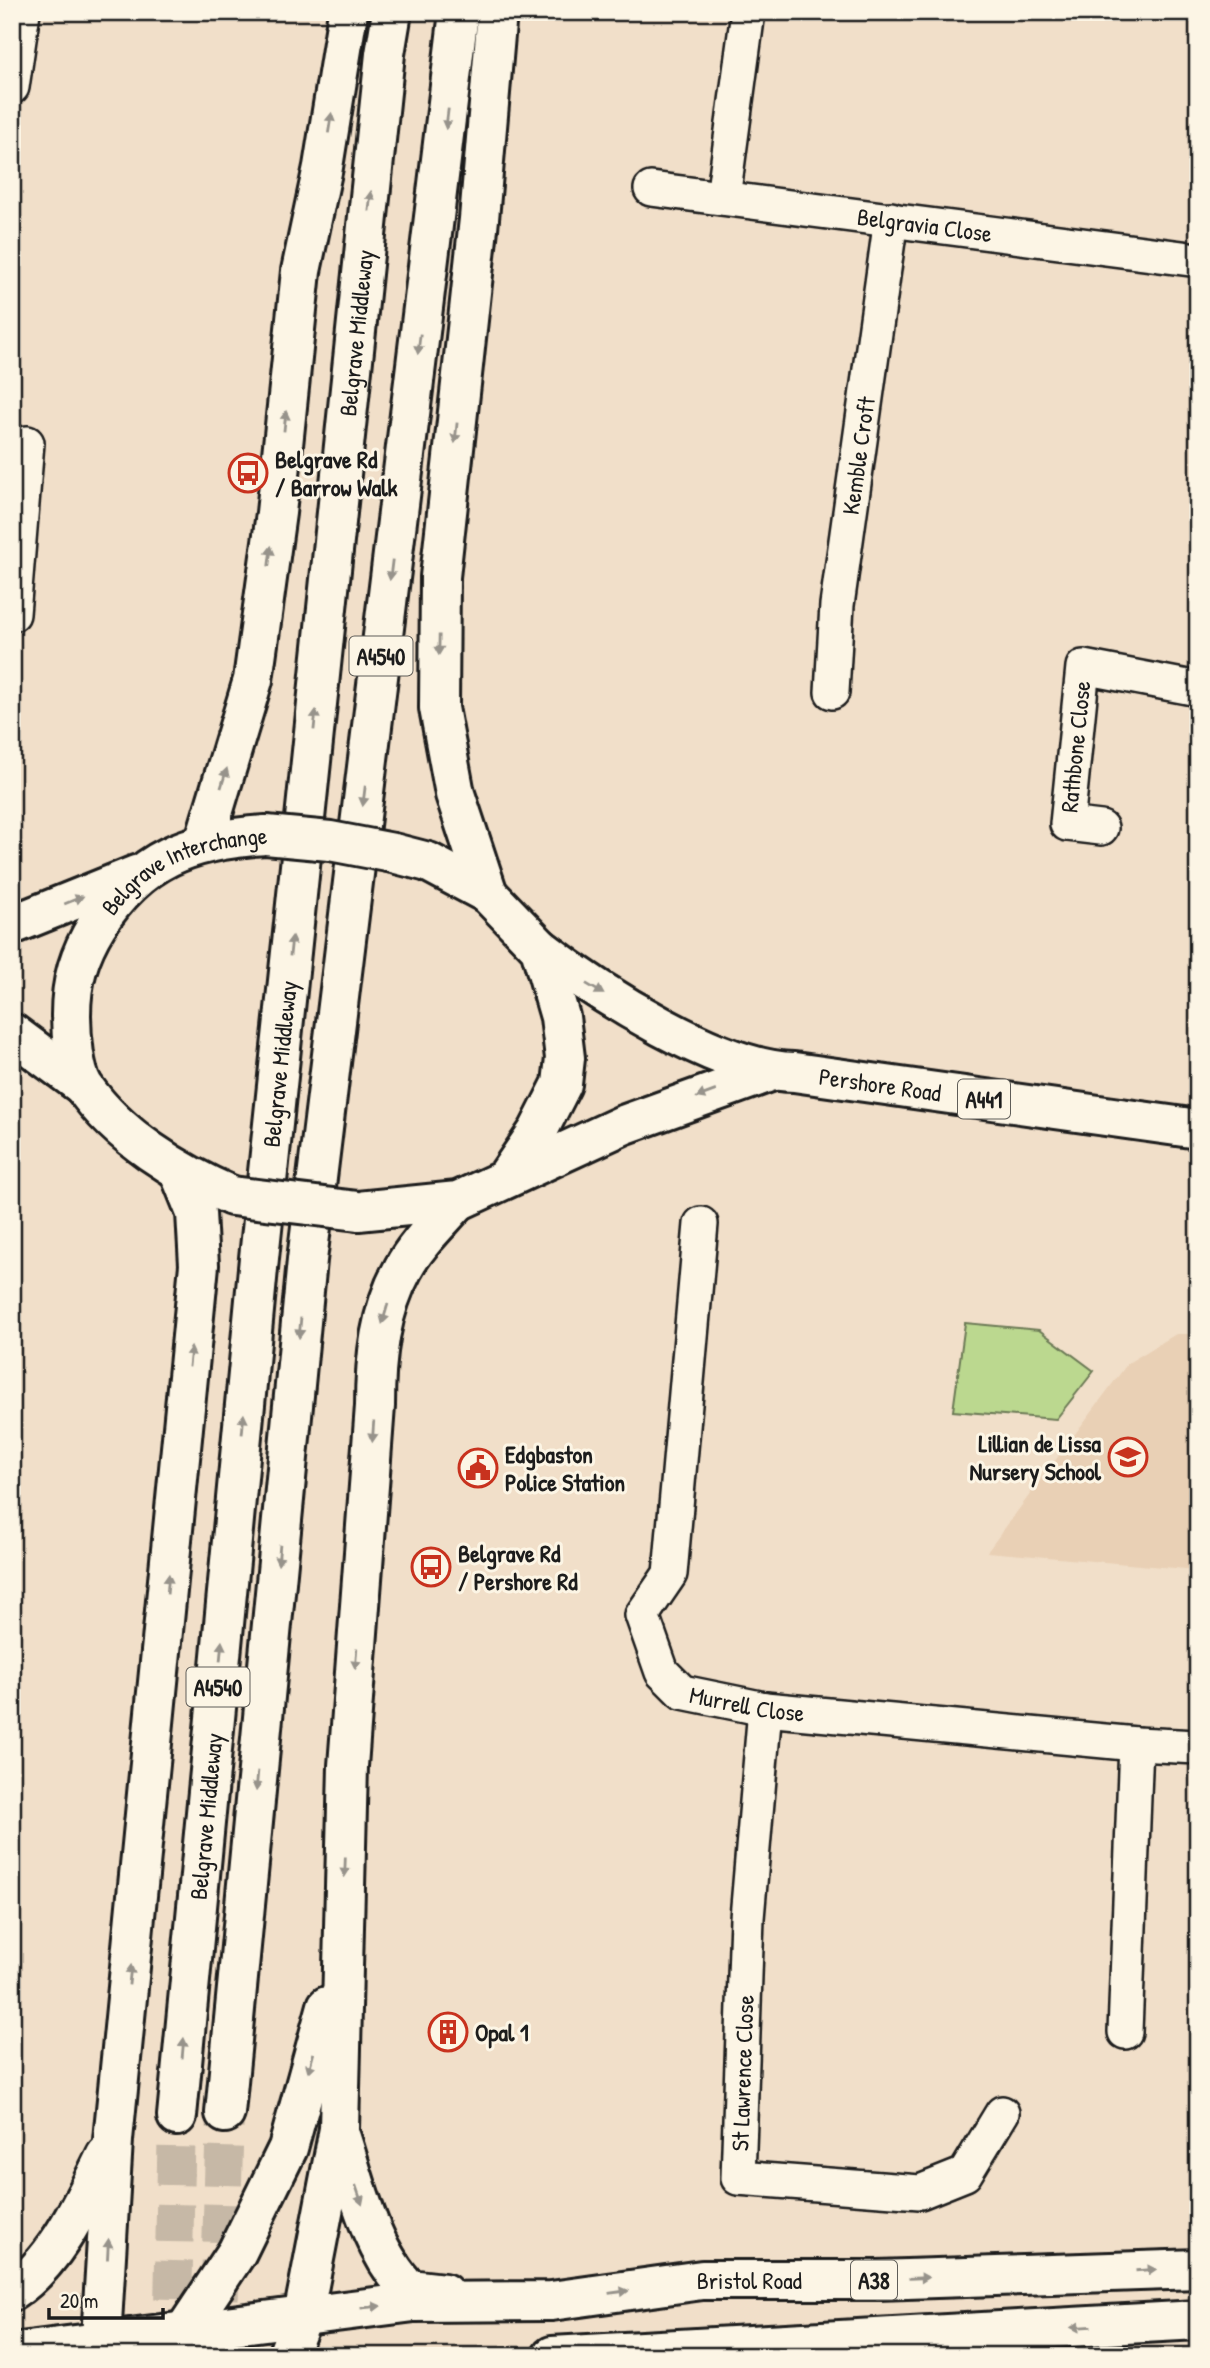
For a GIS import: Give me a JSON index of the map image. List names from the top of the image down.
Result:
{
  "streets": {
    "main road": [
      "Belgrave Middleway",
      "A4540",
      "Belgrave Interchange",
      "Pershore Road",
      "A441",
      "A38",
      "Bristol Road"
    ],
    "street": [
      "Belgravia Close",
      "Kemble Croft",
      "Rathbone Close",
      "Murrell Close",
      "St Lawrence Close"
    ]
  },
  "crossings": [
    ["Belgravia Close", "Kemble Croft"],
    ["Belgrave Interchange", "Pershore Road"],
    ["Murrell Close", "St Lawrence Close"],
    ["A38", "Bristol Road"]
  ],
  "places": {
    "bus stop": ["Belgrave Rd / Barrow Walk", "Belgrave Rd / Pershore Rd"],
    "school or university": ["Lillian de Lissa Nursery School"],
    "public building": ["Edgbaston Police Station"],
    "building": ["Opal 1"]
  },
  "scale_bar": "20 m"
}
